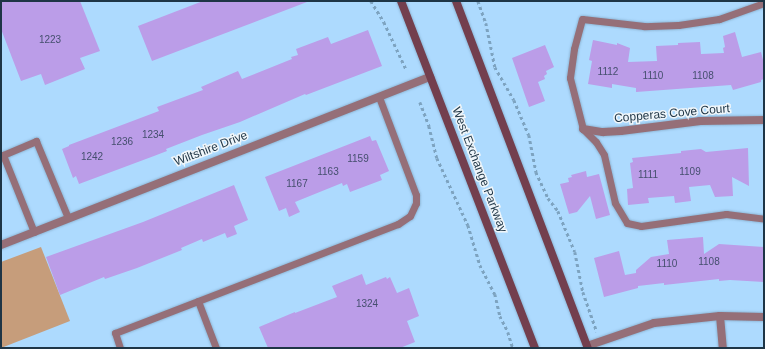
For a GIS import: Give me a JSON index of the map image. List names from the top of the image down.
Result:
{
  "streets": {
    "main road": ["West Exchange Parkway"],
    "street": ["Copperas Cove Court", "Wiltshire Drive"]
  },
  "crossings": [
    ["Wiltshire Drive", "West Exchange Parkway"]
  ],
  "house_numbers": [
    "1223",
    "1112",
    "1110",
    "1108",
    "1234",
    "1236",
    "1242",
    "1159",
    "1163",
    "1109",
    "1111",
    "1167",
    "1108",
    "1110",
    "1324"
  ]
}
